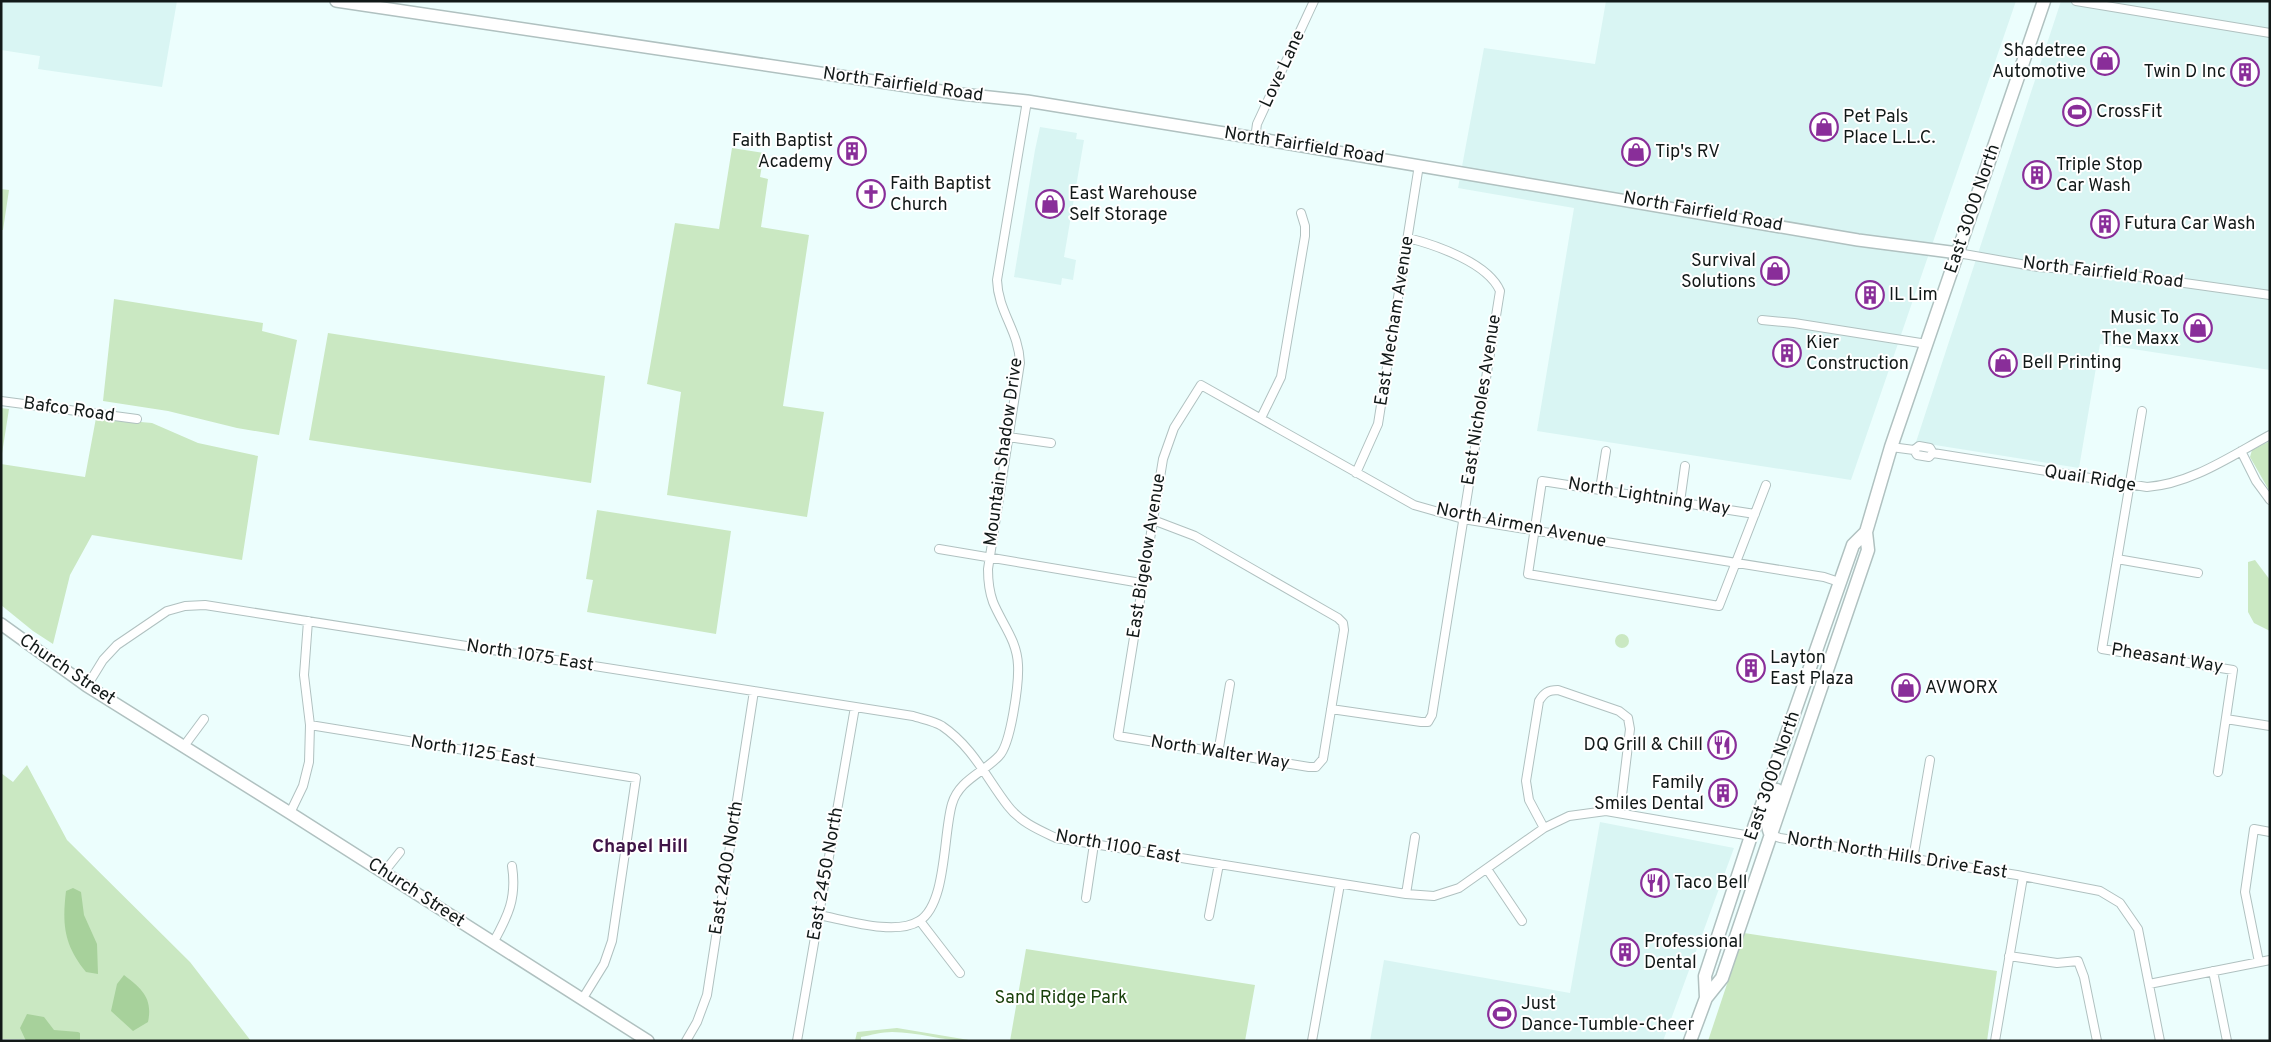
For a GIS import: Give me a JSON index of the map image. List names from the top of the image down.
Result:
{
  "streets": {
    "main road": ["North Fairfield Road", "East 3000 North", "Church Street"],
    "street": [
      "Love Lane",
      "East Mecham Avenue",
      "East Nicholes Avenue",
      "Bafco Road",
      "Mountain Shadow Drive",
      "Quail Ridge",
      "North Lightning Way",
      "North Airmen Avenue",
      "East Bigelow Avenue",
      "North 1075 East",
      "Pheasant Way",
      "North 1125 East",
      "North Walter Way",
      "North 1100 East",
      "North North Hills Drive East",
      "East 2400 North",
      "East 2450 North"
    ]
  },
  "crossings": [
    ["Love Lane", "North Fairfield Road"],
    ["North Fairfield Road", "East 3000 North"],
    ["North Fairfield Road", "East Mecham Avenue"],
    ["North Fairfield Road", "Mountain Shadow Drive"],
    ["East 3000 North", "Quail Ridge"],
    ["East 3000 North", "North Airmen Avenue"],
    ["East 3000 North", "North 1100 East"],
    ["East 3000 North", "North North Hills Drive East"],
    ["East Mecham Avenue", "East Nicholes Avenue"],
    ["East Mecham Avenue", "North Airmen Avenue"],
    ["East Nicholes Avenue", "North Airmen Avenue"],
    ["East Nicholes Avenue", "North Walter Way"],
    ["Mountain Shadow Drive", "North 1100 East"],
    ["Quail Ridge", "Pheasant Way"],
    ["North Lightning Way", "North Airmen Avenue"],
    ["North Airmen Avenue", "East Bigelow Avenue"],
    ["East Bigelow Avenue", "North Walter Way"],
    ["North 1075 East", "Church Street"],
    ["North 1075 East", "North 1100 East"],
    ["North 1075 East", "East 2400 North"],
    ["North 1075 East", "East 2450 North"],
    ["Church Street", "North 1125 East"],
    ["North 1100 East", "East 2450 North"]
  ],
  "districts": ["Chapel Hill"],
  "parks": ["Sand Ridge Park"],
  "places": {
    "shop": [
      "Shadetree Automotive",
      "Pet Pals Place L.L.C.",
      "Tip's RV",
      "East Warehouse Self Storage",
      "Survival Solutions",
      "Music To The Maxx",
      "Bell Printing",
      "AVWORX"
    ],
    "building": [
      "Twin D Inc",
      "Faith Baptist Academy",
      "Triple Stop Car Wash",
      "Futura Car Wash",
      "IL Lim",
      "Kier Construction",
      "Layton East Plaza",
      "Family Smiles Dental",
      "Professional Dental"
    ],
    "sports": ["CrossFit", "Just Dance-Tumble-Cheer"],
    "church": ["Faith Baptist Church"],
    "restaurant": ["DQ Grill & Chill", "Taco Bell"]
  }
}
